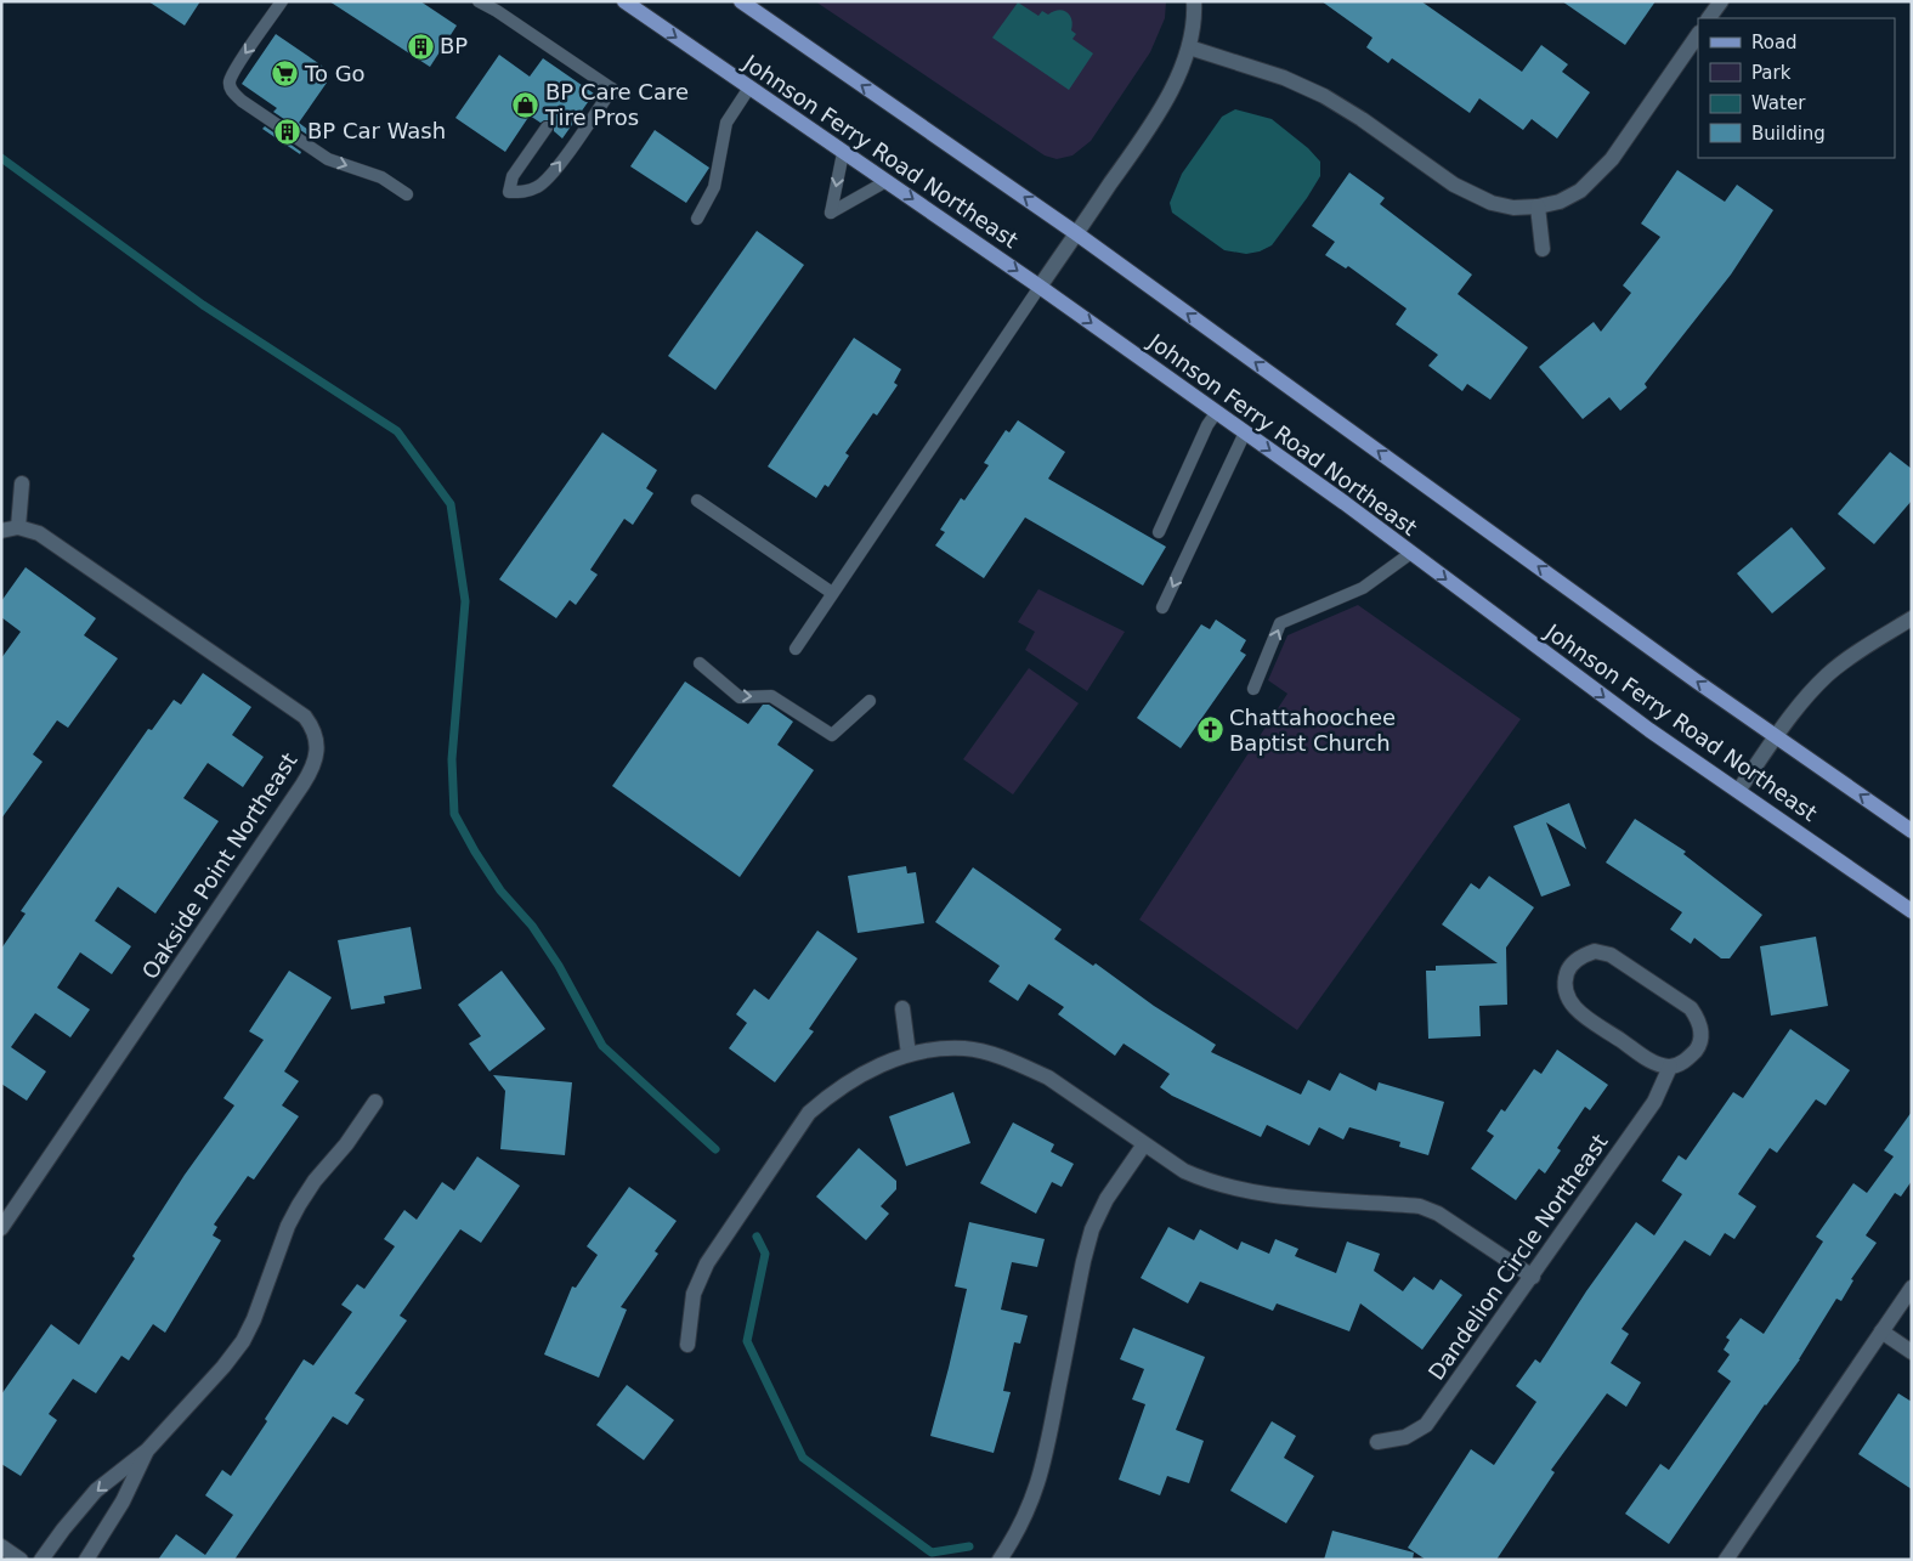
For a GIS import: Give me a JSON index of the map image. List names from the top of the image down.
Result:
{
  "streets": {
    "main road": ["Johnson Ferry Road Northeast"],
    "street": ["Oakside Point Northeast", "Dandelion Circle Northeast"]
  },
  "places": {
    "building": ["BP", "BP Car Wash"],
    "supermarket": ["To Go"],
    "shop": ["BP Care Care Tire Pros"],
    "church": ["Chattahoochee Baptist Church"]
  },
  "legend": [
    "Road",
    "Park",
    "Water",
    "Building"
  ]
}
